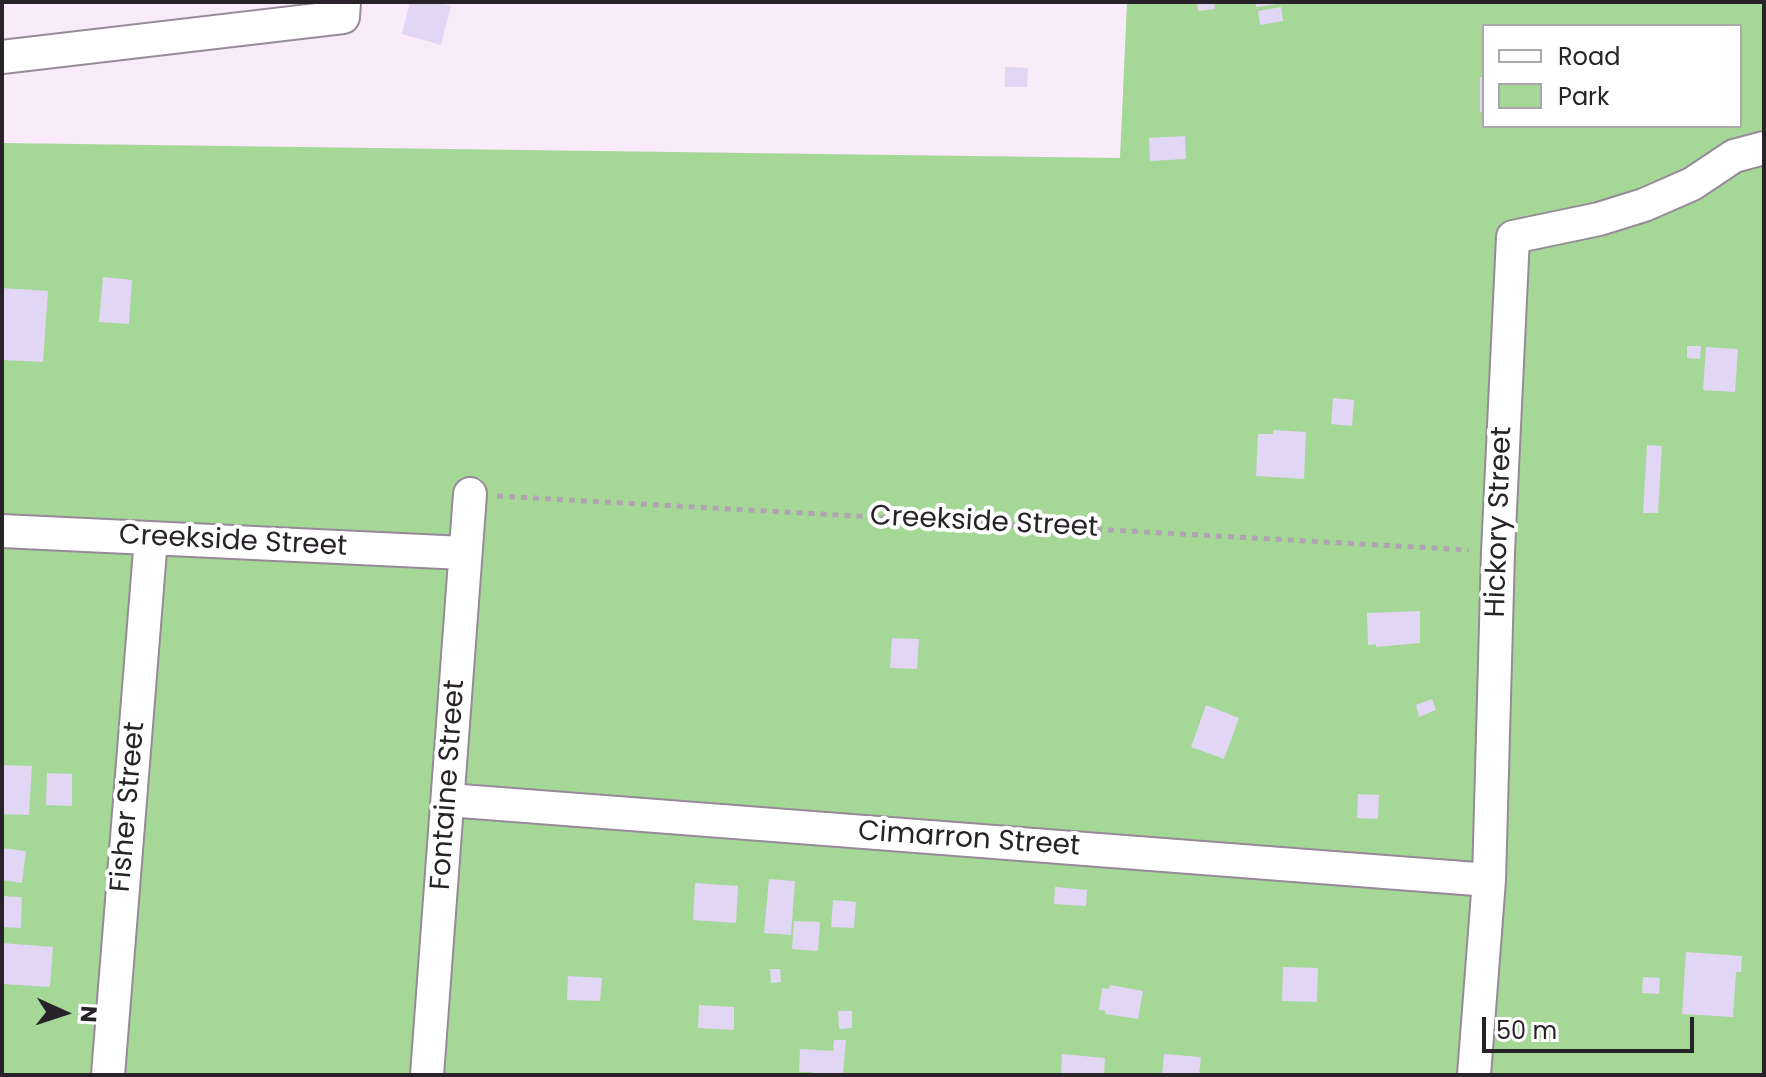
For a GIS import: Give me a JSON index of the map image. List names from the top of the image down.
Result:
{
  "streets": {
    "street": [
      "Hickory Street",
      "Creekside Street",
      "Fontaine Street",
      "Fisher Street",
      "Cimarron Street"
    ]
  },
  "crossings": [
    ["Hickory Street", "Creekside Street"],
    ["Hickory Street", "Cimarron Street"],
    ["Creekside Street", "Fontaine Street"],
    ["Creekside Street", "Fisher Street"],
    ["Fontaine Street", "Cimarron Street"]
  ],
  "legend": ["Road", "Park"],
  "scale_bar": "50 m",
  "north": "right"
}
